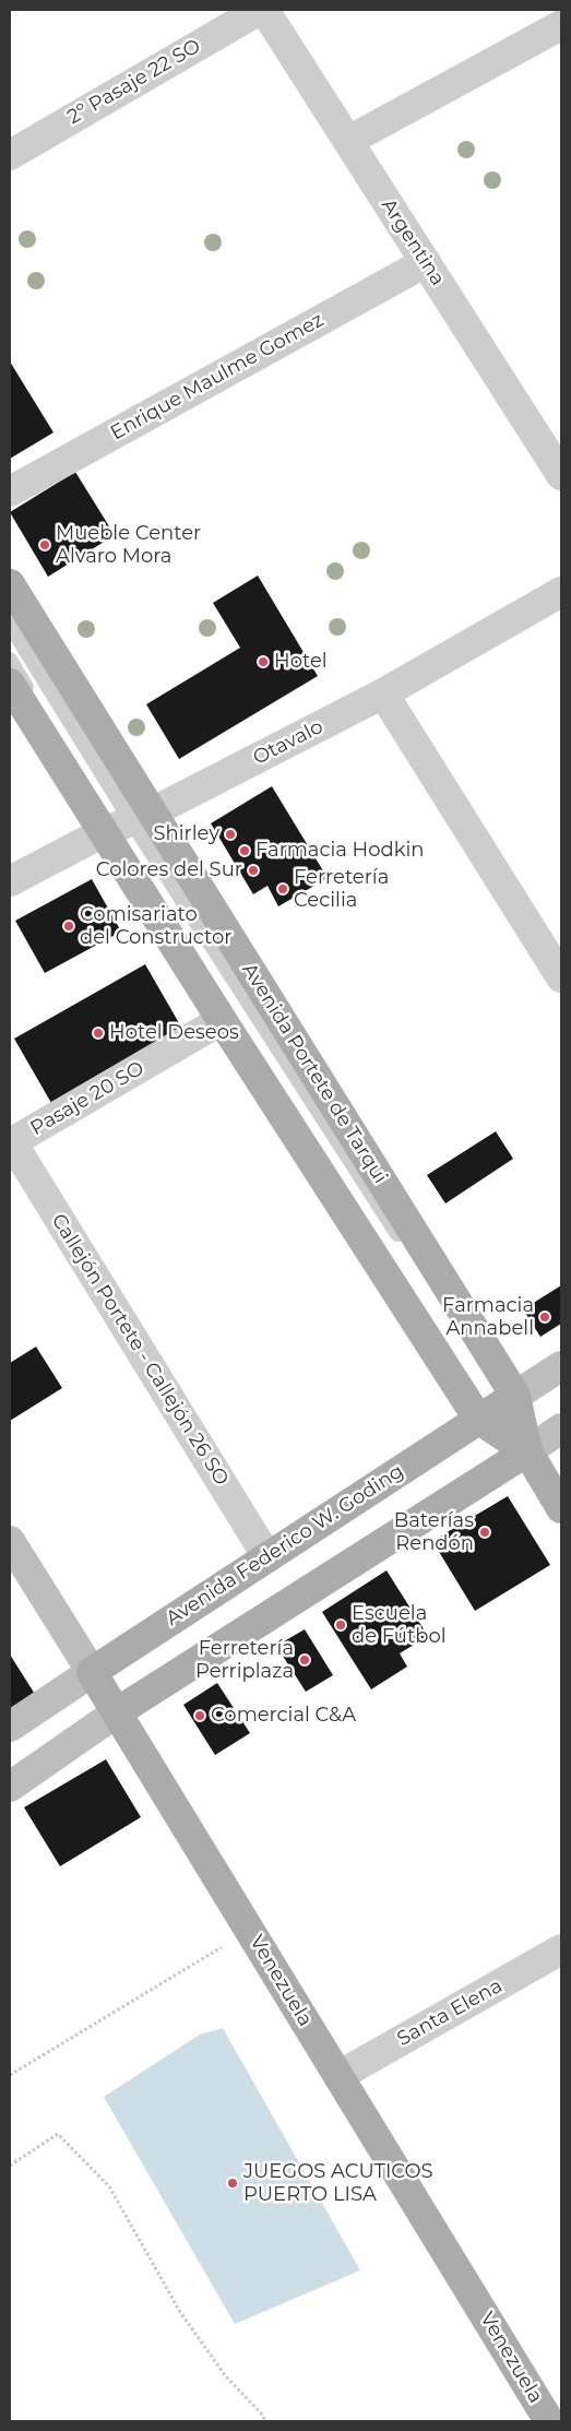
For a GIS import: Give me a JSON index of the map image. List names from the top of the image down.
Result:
{
  "streets": {
    "main road": ["Avenida Portete de Tarqui", "Avenida Federico W. Goding", "Venezuela"],
    "street": [
      "2º Pasaje 22 SO",
      "Argentina",
      "Enrique Maulme Gomez",
      "Otavalo",
      "Pasaje 20 SO",
      "Callejón Portete - Callejón 26 SO",
      "Santa Elena"
    ]
  },
  "crossings": [
    ["Argentina", "Enrique Maulme Gomez"],
    ["Otavalo", "Avenida Portete de Tarqui"],
    ["Avenida Portete de Tarqui", "Pasaje 20 SO"],
    ["Avenida Portete de Tarqui", "Avenida Federico W. Goding"],
    ["Pasaje 20 SO", "Callejón Portete - Callejón 26 SO"],
    ["Callejón Portete - Callejón 26 SO", "Avenida Federico W. Goding"],
    ["Avenida Federico W. Goding", "Venezuela"],
    ["Venezuela", "Santa Elena"]
  ],
  "places": [
    "Mueble Center Alvaro Mora",
    "Hotel",
    "Shirley",
    "Farmacia Hodkin",
    "Colores del Sur",
    "Ferretería Cecilia",
    "Comisariato del Constructor",
    "Hotel Deseos",
    "Farmacia Annabell",
    "Baterías Rendón",
    "Escuela de Fútbol",
    "Ferretería Perriplaza",
    "Comercial C&A",
    "JUEGOS ACUTICOS PUERTO LISA"
  ]
}
